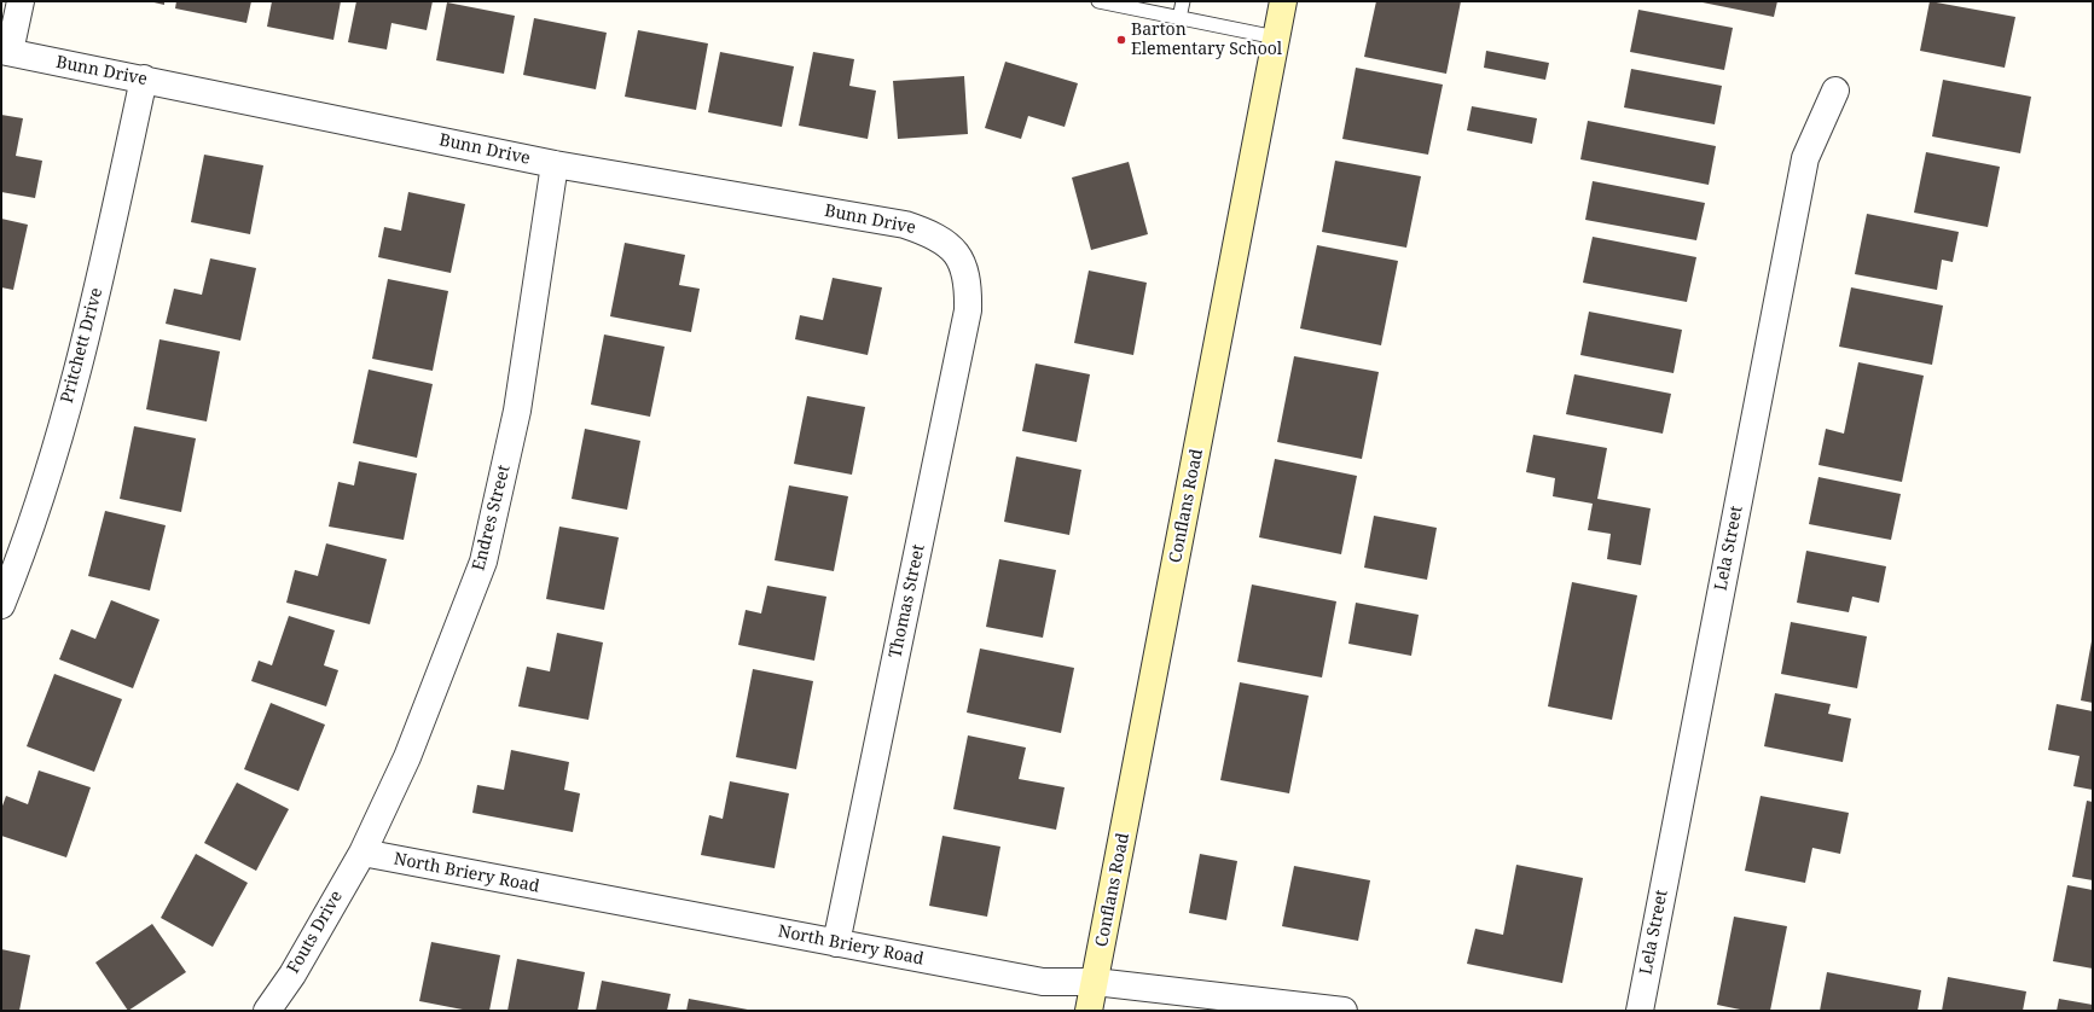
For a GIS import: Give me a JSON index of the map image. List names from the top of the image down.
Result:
{
  "streets": {
    "main road": ["Conflans Road"],
    "street": [
      "Bunn Drive",
      "Pritchett Drive",
      "Endres Street",
      "Lela Street",
      "Thomas Street",
      "North Briery Road",
      "Fouts Drive"
    ]
  },
  "crossings": [
    ["Bunn Drive", "Pritchett Drive"],
    ["Bunn Drive", "Endres Street"],
    ["Bunn Drive", "Thomas Street"],
    ["Conflans Road", "North Briery Road"],
    ["Endres Street", "North Briery Road"],
    ["Endres Street", "Fouts Drive"],
    ["Thomas Street", "North Briery Road"],
    ["North Briery Road", "Fouts Drive"]
  ],
  "places": ["Barton Elementary School"]
}
